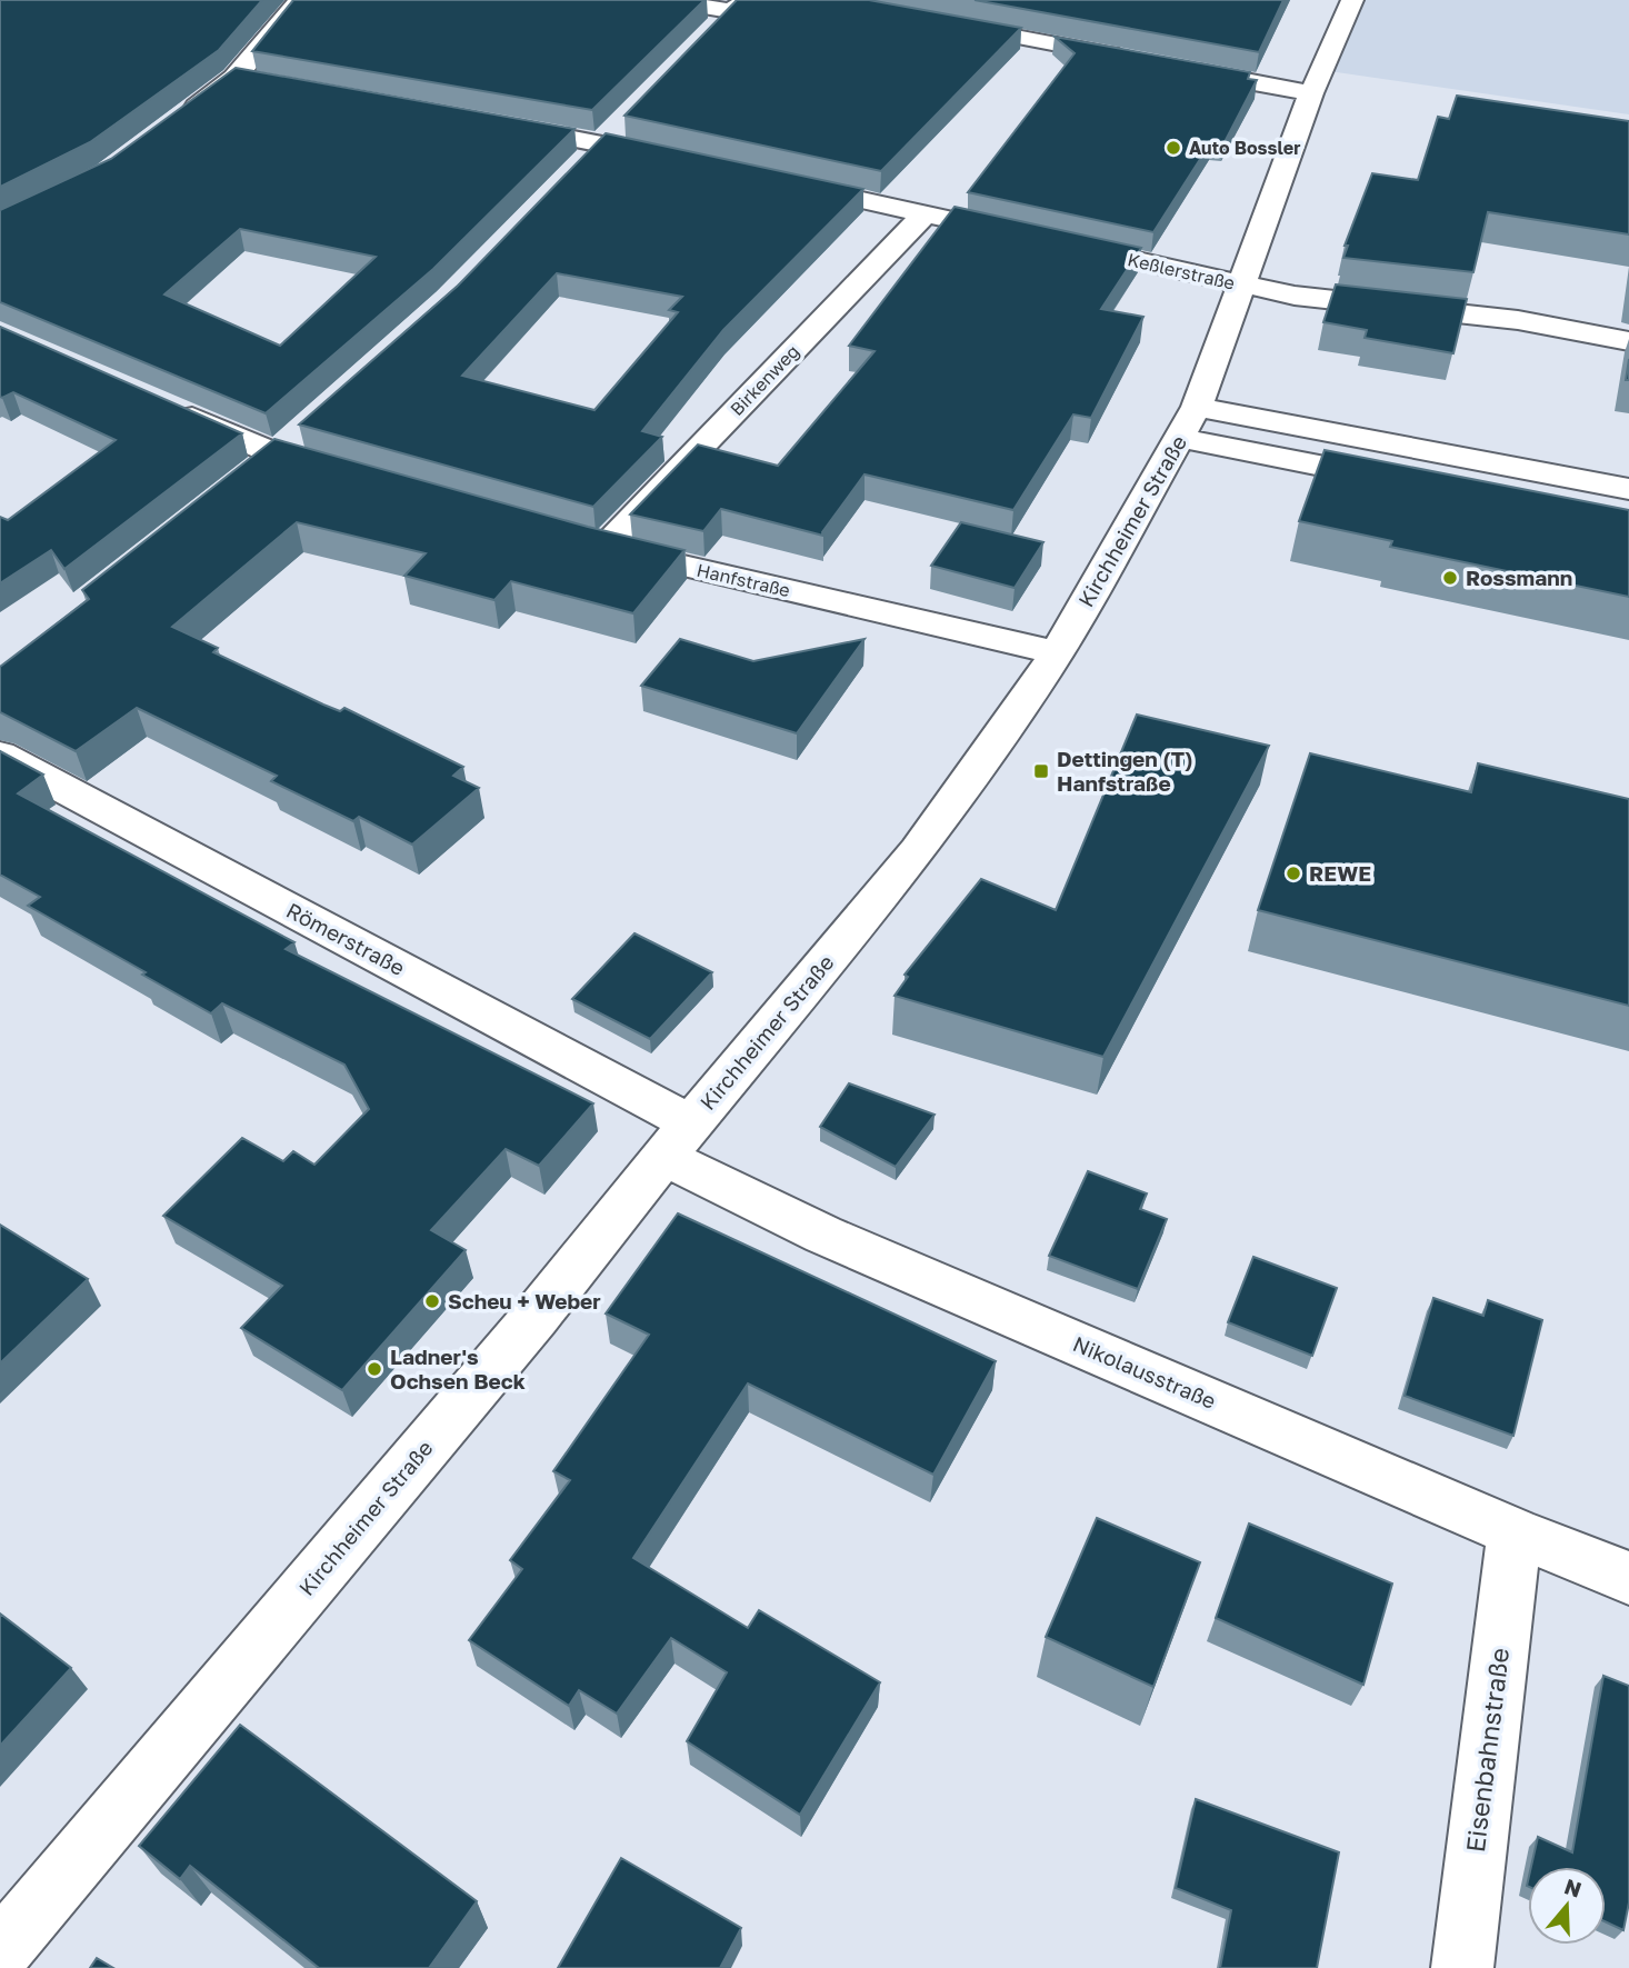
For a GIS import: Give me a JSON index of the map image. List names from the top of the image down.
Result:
{
  "streets": {
    "street": [
      "Keßlerstraße",
      "Birkenweg",
      "Kirchheimer Straße",
      "Hanfstraße",
      "Römerstraße",
      "Nikolausstraße",
      "Eisenbahnstraße"
    ]
  },
  "crossings": [
    ["Keßlerstraße", "Kirchheimer Straße"],
    ["Birkenweg", "Hanfstraße"],
    ["Kirchheimer Straße", "Hanfstraße"],
    ["Kirchheimer Straße", "Römerstraße"],
    ["Kirchheimer Straße", "Nikolausstraße"],
    ["Römerstraße", "Nikolausstraße"],
    ["Nikolausstraße", "Eisenbahnstraße"]
  ],
  "places": {
    "other": [
      "Auto Bossler",
      "Rossmann",
      "REWE",
      "Scheu + Weber",
      "Ladner's Ochsen Beck"
    ],
    "transit": ["Dettingen (T) Hanfstraße"]
  },
  "north": "top"
}
